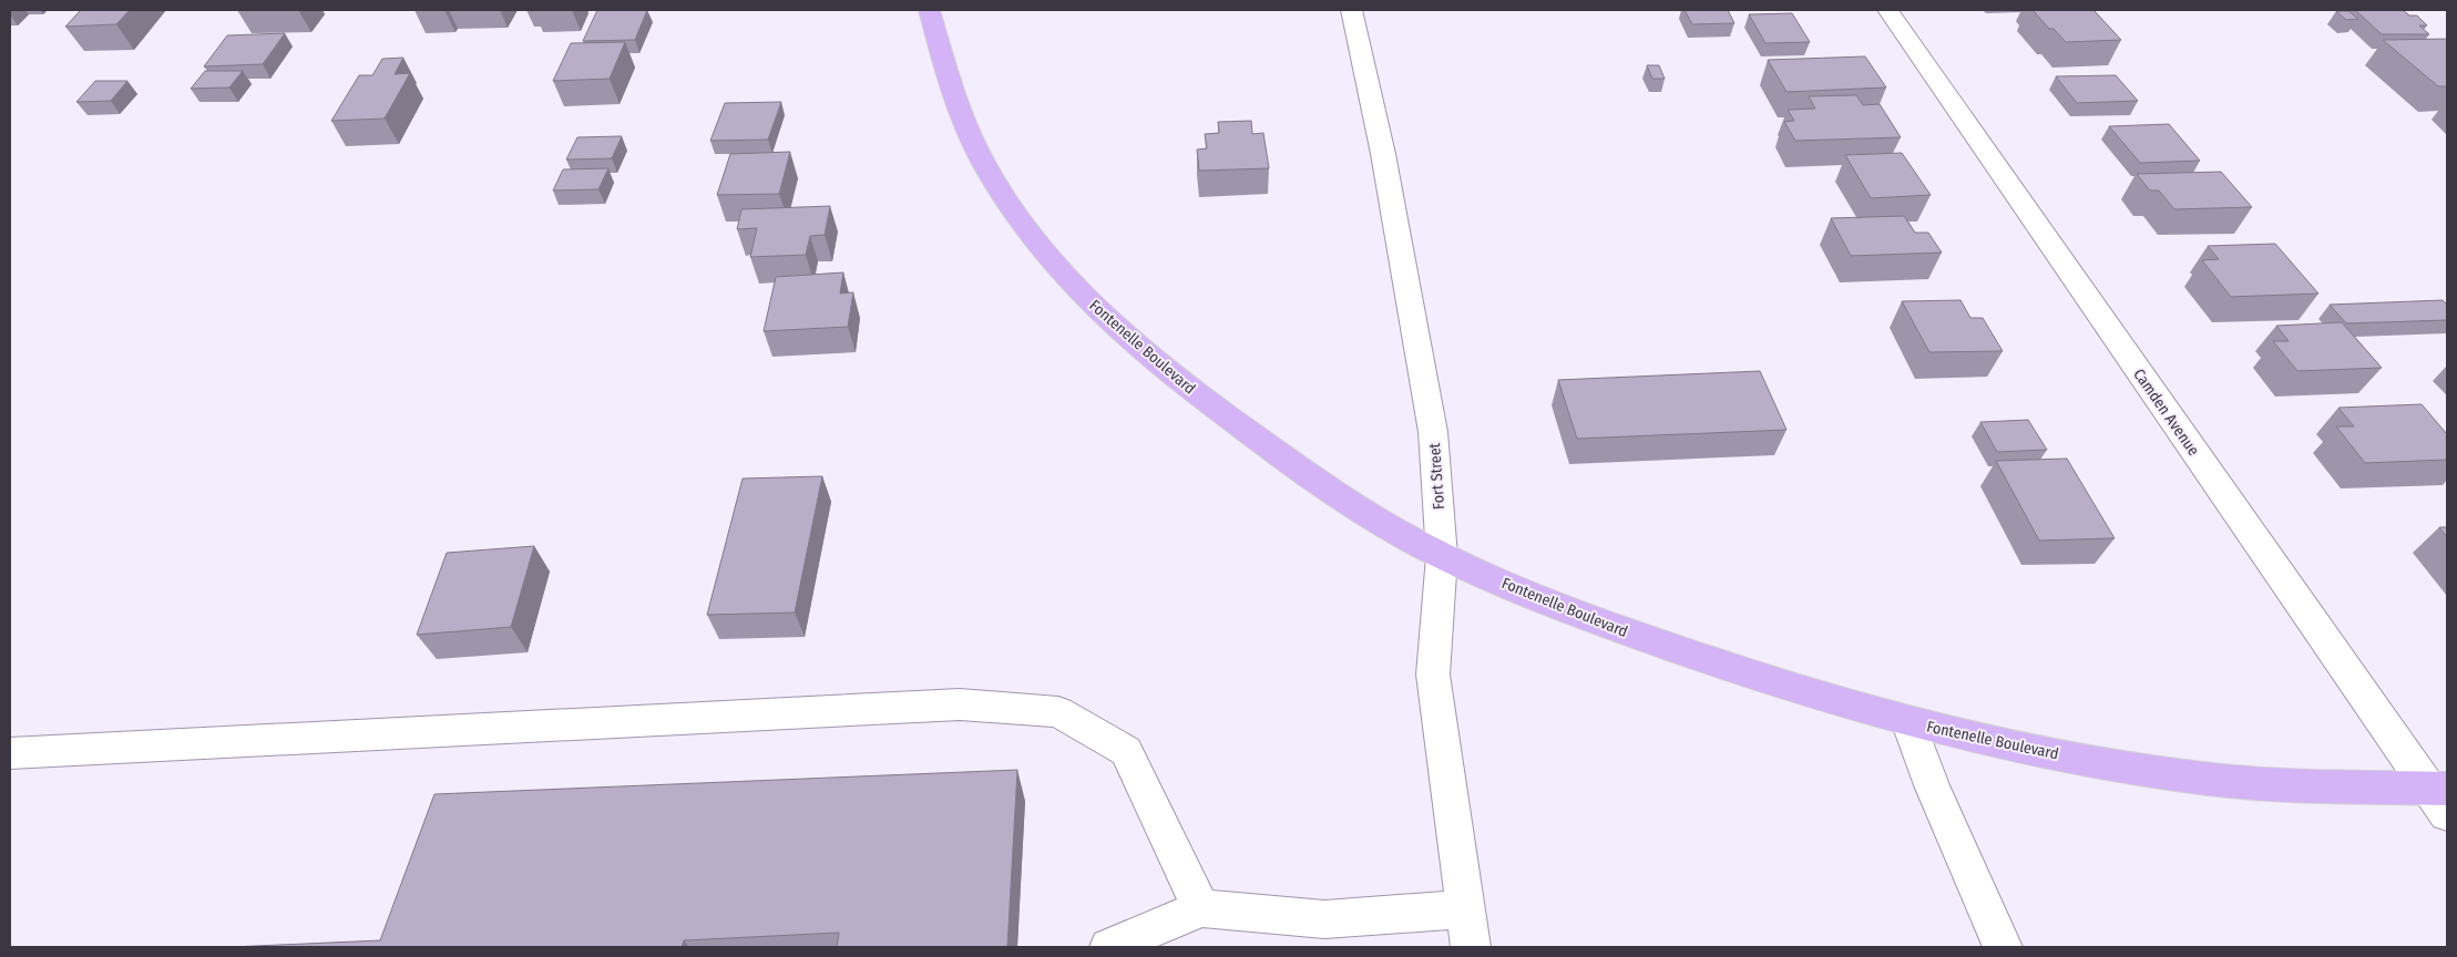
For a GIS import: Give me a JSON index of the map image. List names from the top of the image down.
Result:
{
  "streets": {
    "main road": ["Fontenelle Boulevard"],
    "street": ["Camden Avenue", "Fort Street"]
  },
  "crossings": [
    ["Fontenelle Boulevard", "Camden Avenue"],
    ["Fontenelle Boulevard", "Fort Street"]
  ]
}
